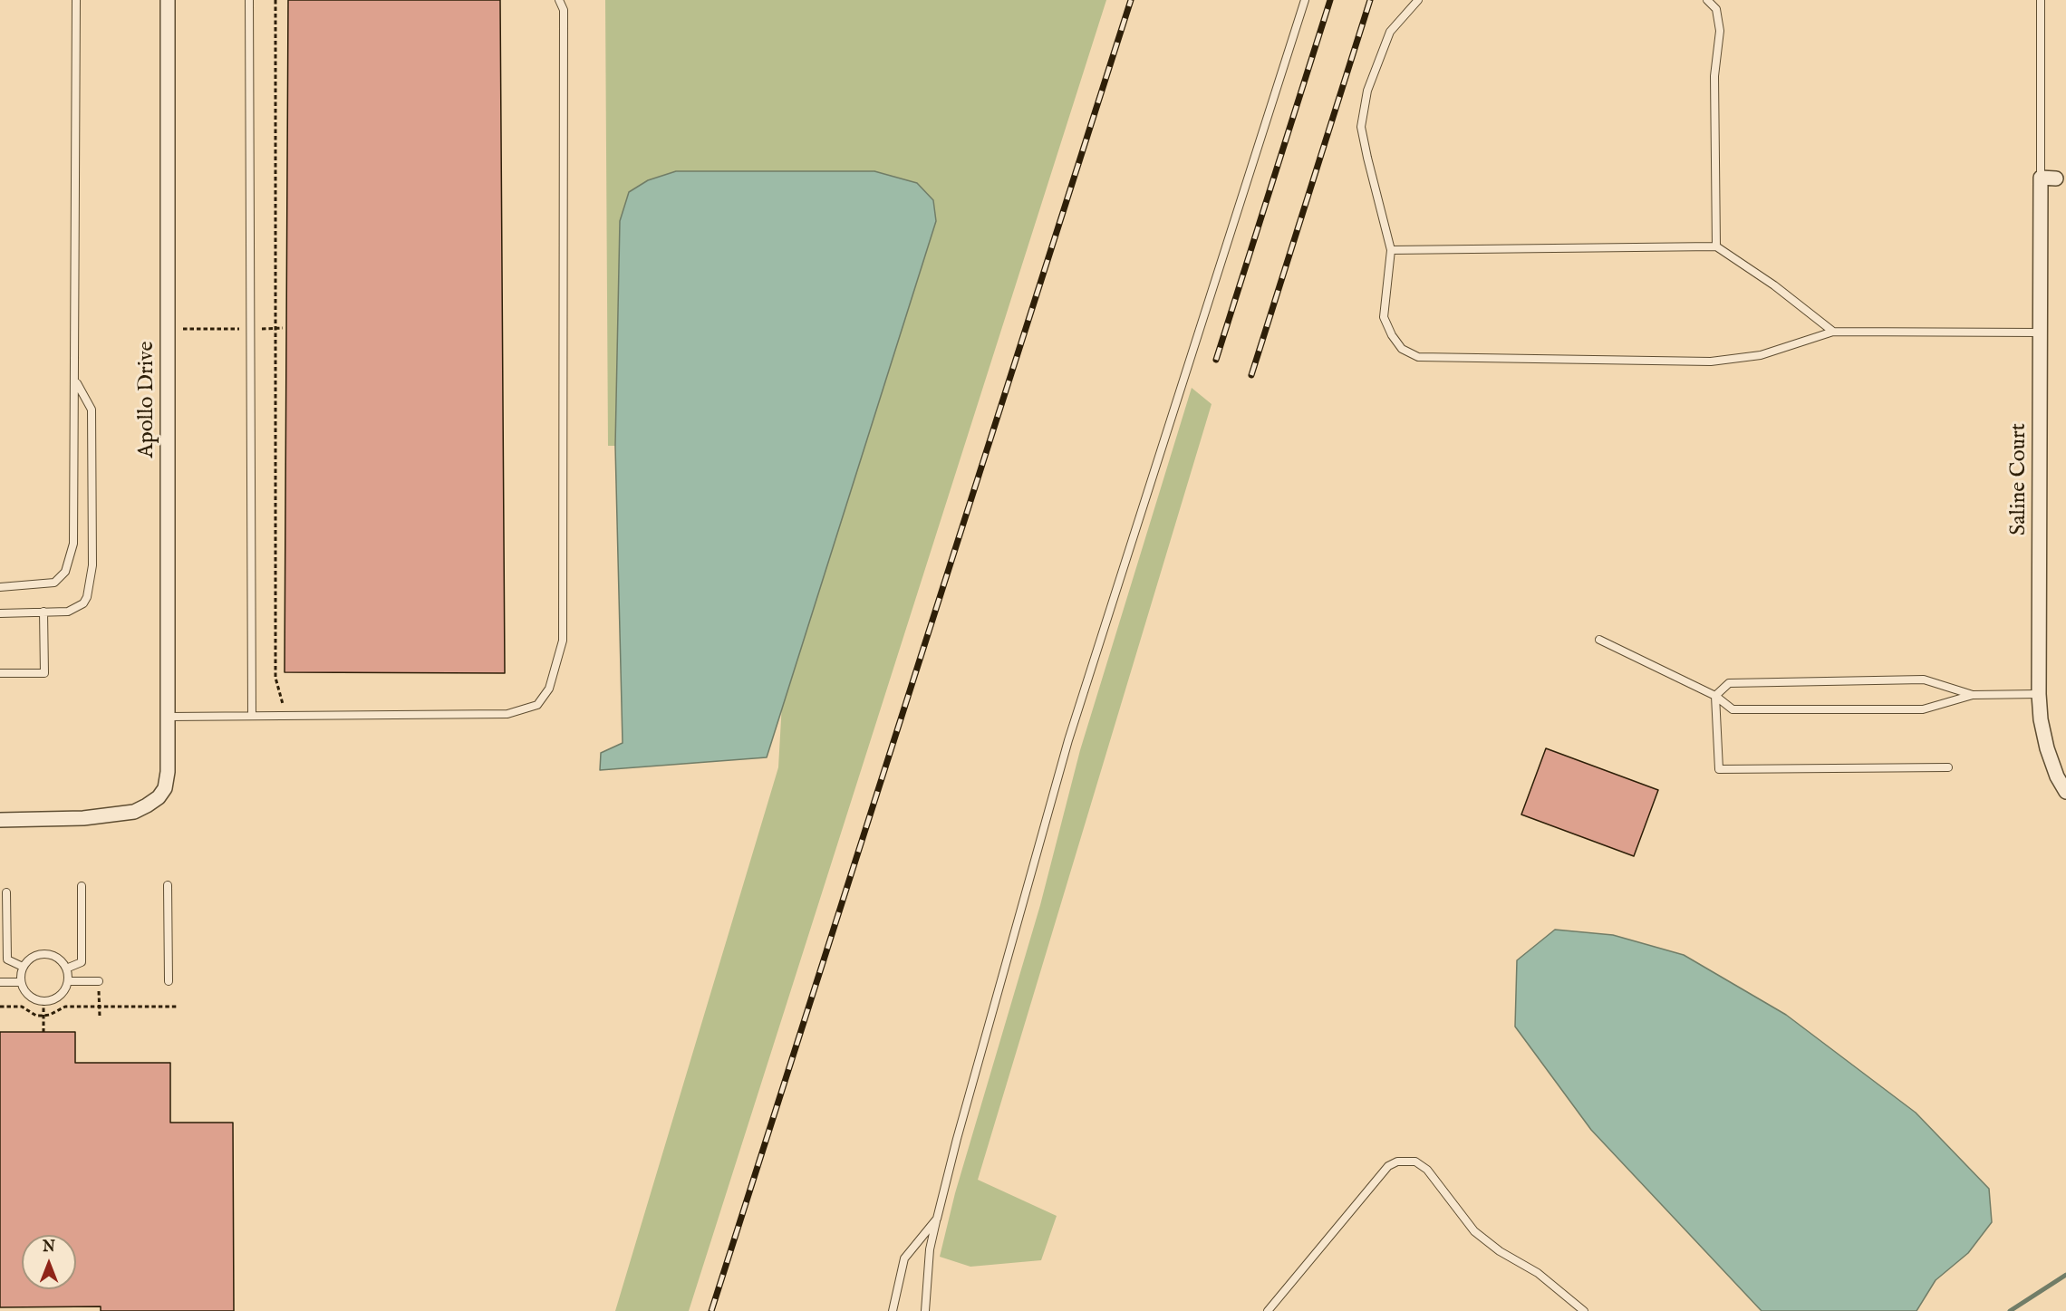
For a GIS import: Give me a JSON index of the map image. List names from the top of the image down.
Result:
{
  "streets": {
    "street": ["Apollo Drive", "Saline Court"]
  },
  "north": "top"
}
